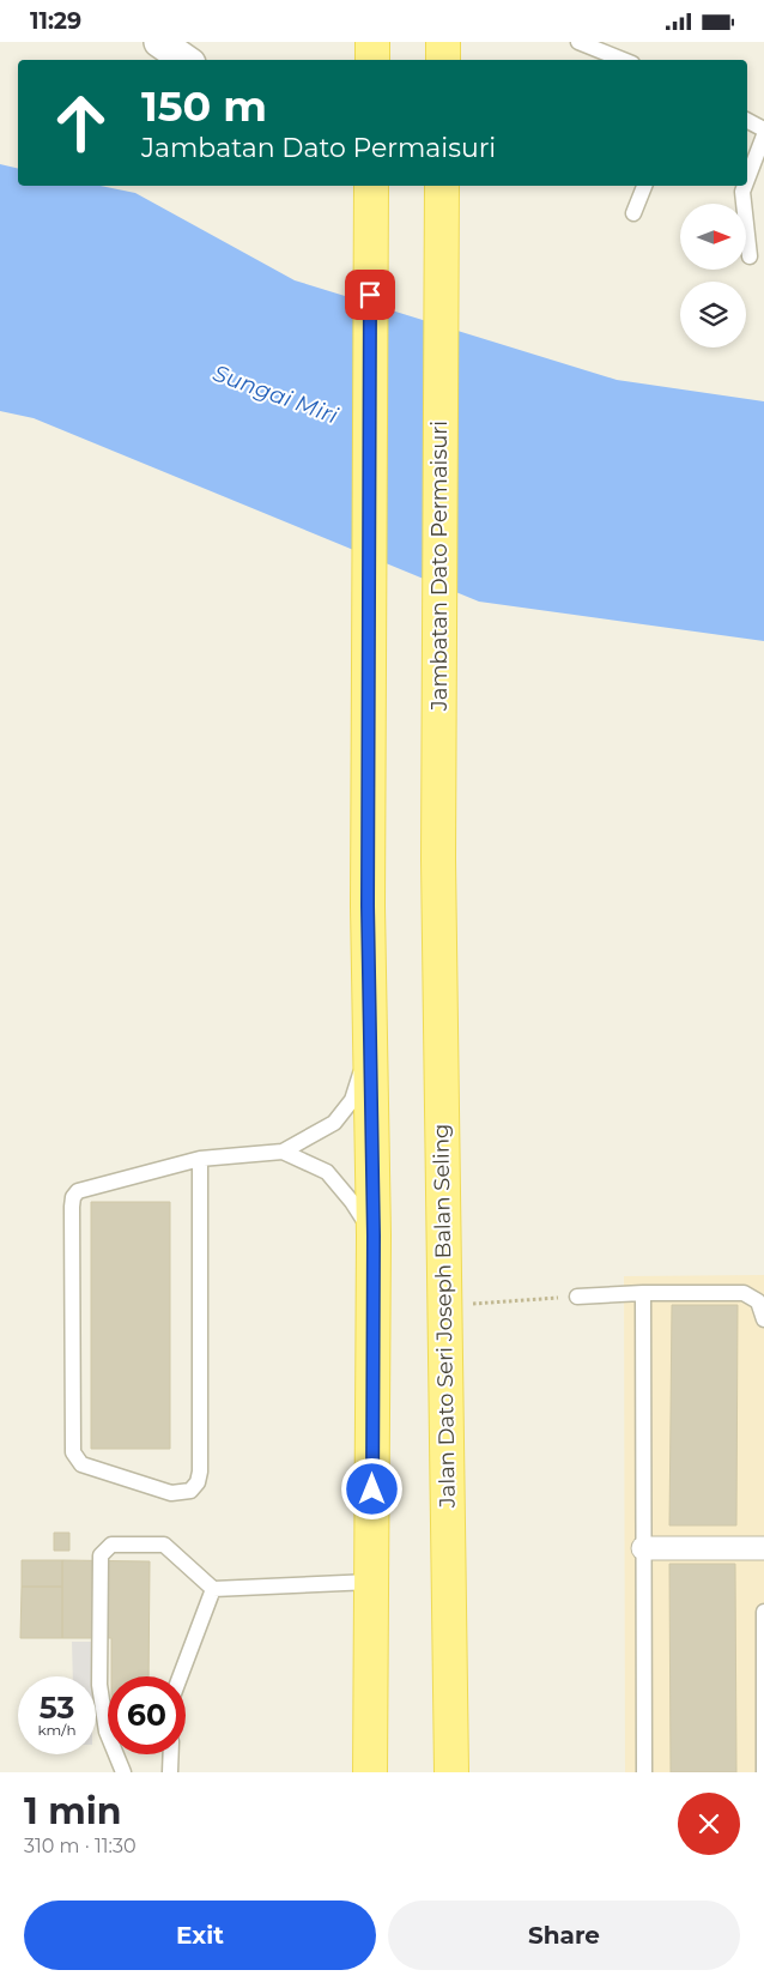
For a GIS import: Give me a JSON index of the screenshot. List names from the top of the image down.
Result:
{
  "streets": {
    "main road": ["Jambatan Dato Permaisuri", "Jalan Dato Seri Joseph Balan Seling"]
  },
  "crossings": [
    ["Jambatan Dato Permaisuri", "Jalan Dato Seri Joseph Balan Seling"]
  ],
  "water": ["Sungai Miri"],
  "north": "right",
  "page": {
    "status": "11:29",
    "turn": ["150 m", "Jambatan Dato Permaisuri"],
    "speed": "53 km/h",
    "limit": "60",
    "heading": ["1 min", "310 m · 11:30"],
    "buttons": ["Exit", "Share"]
  }
}
